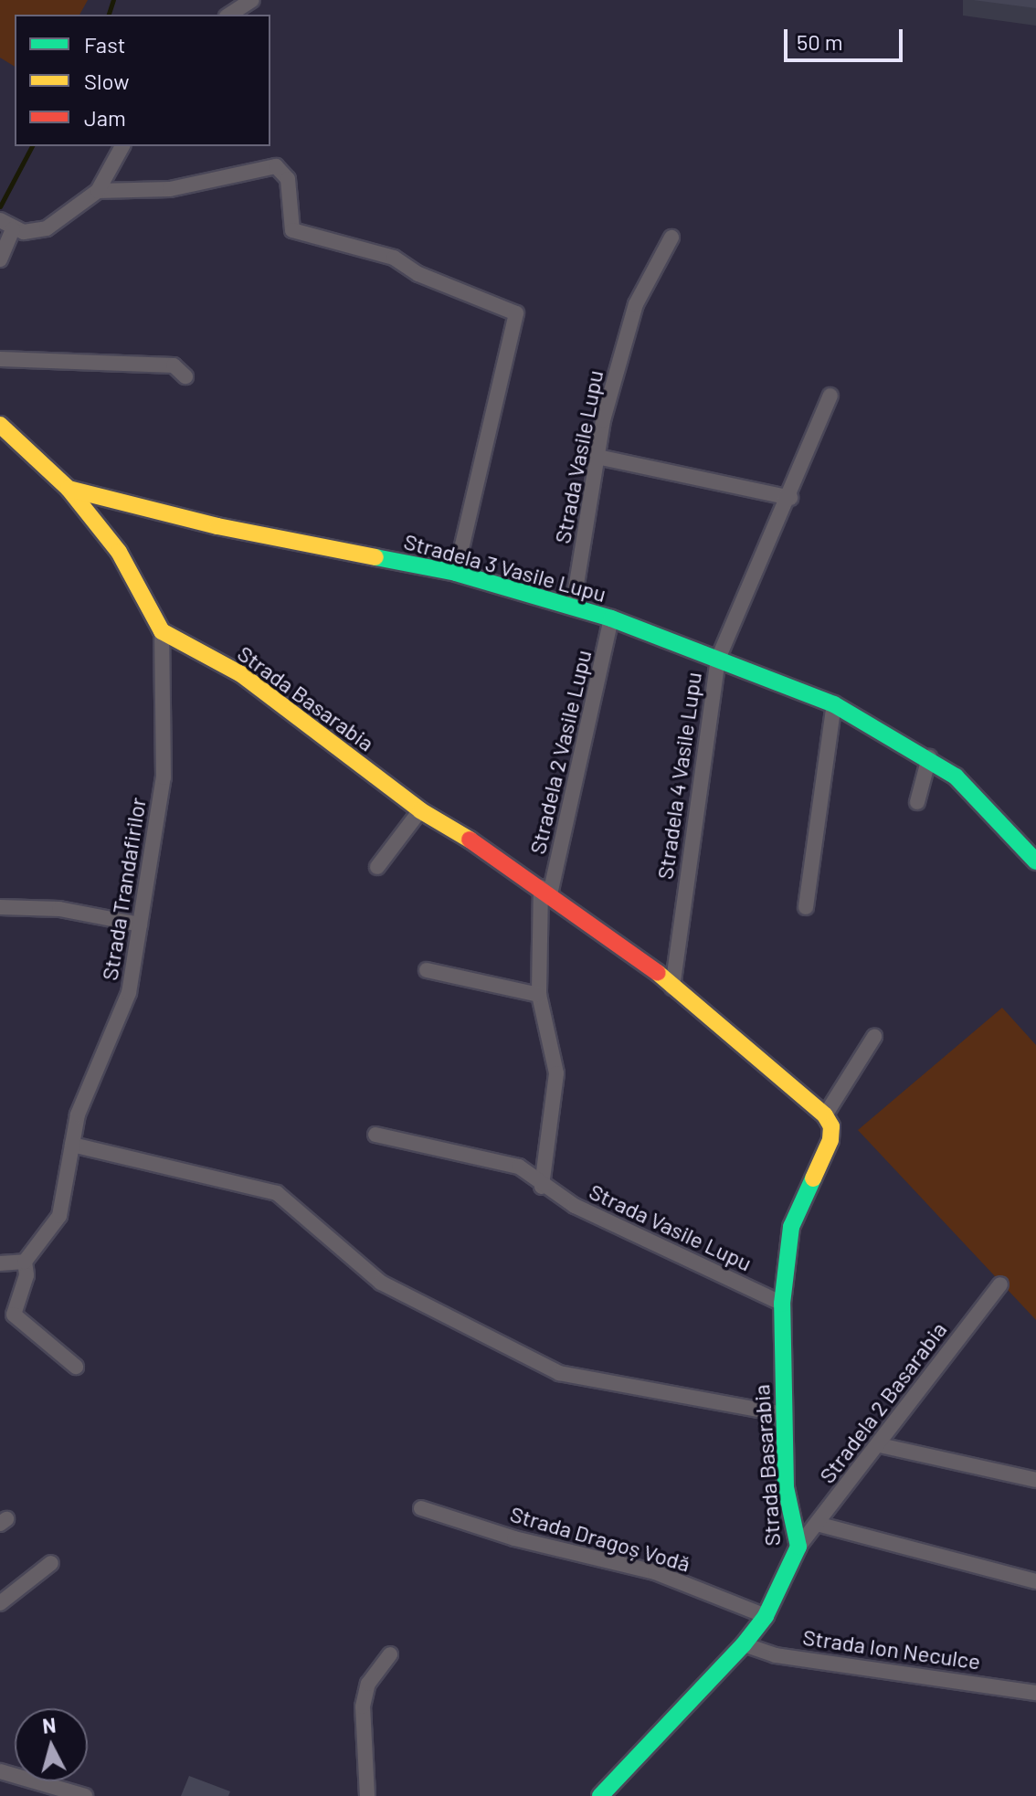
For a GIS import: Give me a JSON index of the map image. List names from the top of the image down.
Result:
{
  "streets": {
    "street": [
      "Strada Vasile Lupu",
      "Stradela 3 Vasile Lupu",
      "Strada Basarabia",
      "Stradela 2 Vasile Lupu",
      "Stradela 4 Vasile Lupu",
      "Strada Trandafirilor",
      "Stradela 2 Basarabia",
      "Strada Dragoș Vodă",
      "Strada Ion Neculce"
    ]
  },
  "crossings": [
    ["Strada Vasile Lupu", "Stradela 3 Vasile Lupu"],
    ["Strada Vasile Lupu", "Strada Basarabia"],
    ["Stradela 3 Vasile Lupu", "Stradela 2 Vasile Lupu"],
    ["Stradela 3 Vasile Lupu", "Stradela 4 Vasile Lupu"],
    ["Strada Basarabia", "Stradela 2 Vasile Lupu"],
    ["Strada Basarabia", "Stradela 4 Vasile Lupu"],
    ["Strada Basarabia", "Strada Trandafirilor"],
    ["Strada Basarabia", "Stradela 2 Basarabia"],
    ["Strada Basarabia", "Strada Dragoș Vodă"],
    ["Strada Basarabia", "Strada Ion Neculce"]
  ],
  "legend": ["Fast", "Slow", "Jam"],
  "scale_bar": "50 m",
  "north": "top"
}
